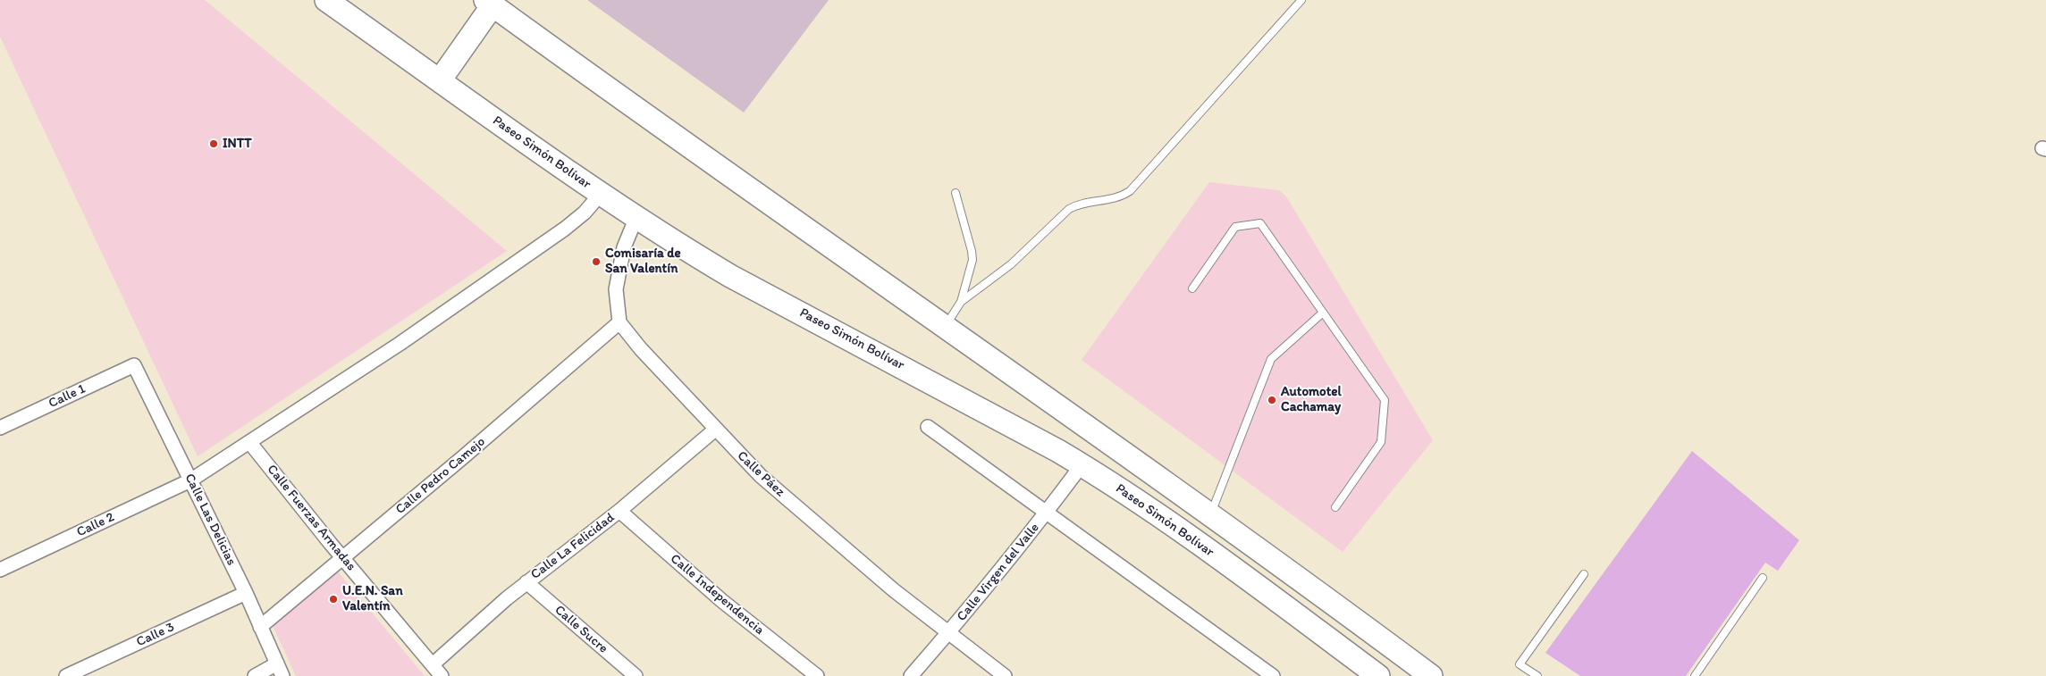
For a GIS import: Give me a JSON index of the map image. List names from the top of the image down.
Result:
{
  "streets": {
    "main road": ["Paseo Simón Bolívar"],
    "street": [
      "Calle 1",
      "Calle Páez",
      "Calle Pedro Camejo",
      "Calle Fuerzas Armadas",
      "Calle Las Delicias",
      "Calle 2",
      "Calle La Felicidad",
      "Calle Virgen del Valle",
      "Calle Independencia",
      "Calle Sucre",
      "Calle 3"
    ]
  },
  "crossings": [
    ["Paseo Simón Bolívar", "Calle 2"],
    ["Paseo Simón Bolívar", "Calle Virgen del Valle"],
    ["Calle 1", "Calle Las Delicias"],
    ["Calle Páez", "Calle Pedro Camejo"],
    ["Calle Páez", "Calle La Felicidad"],
    ["Calle Páez", "Calle Virgen del Valle"],
    ["Calle Pedro Camejo", "Calle Fuerzas Armadas"],
    ["Calle Pedro Camejo", "Calle Las Delicias"],
    ["Calle Fuerzas Armadas", "Calle 2"],
    ["Calle Fuerzas Armadas", "Calle La Felicidad"],
    ["Calle Las Delicias", "Calle 2"],
    ["Calle Las Delicias", "Calle 3"],
    ["Calle La Felicidad", "Calle Independencia"],
    ["Calle La Felicidad", "Calle Sucre"]
  ],
  "places": [
    "INTT",
    "Comisaría de San Valentín",
    "Automotel Cachamay",
    "U.E.N. San Valentín"
  ]
}
